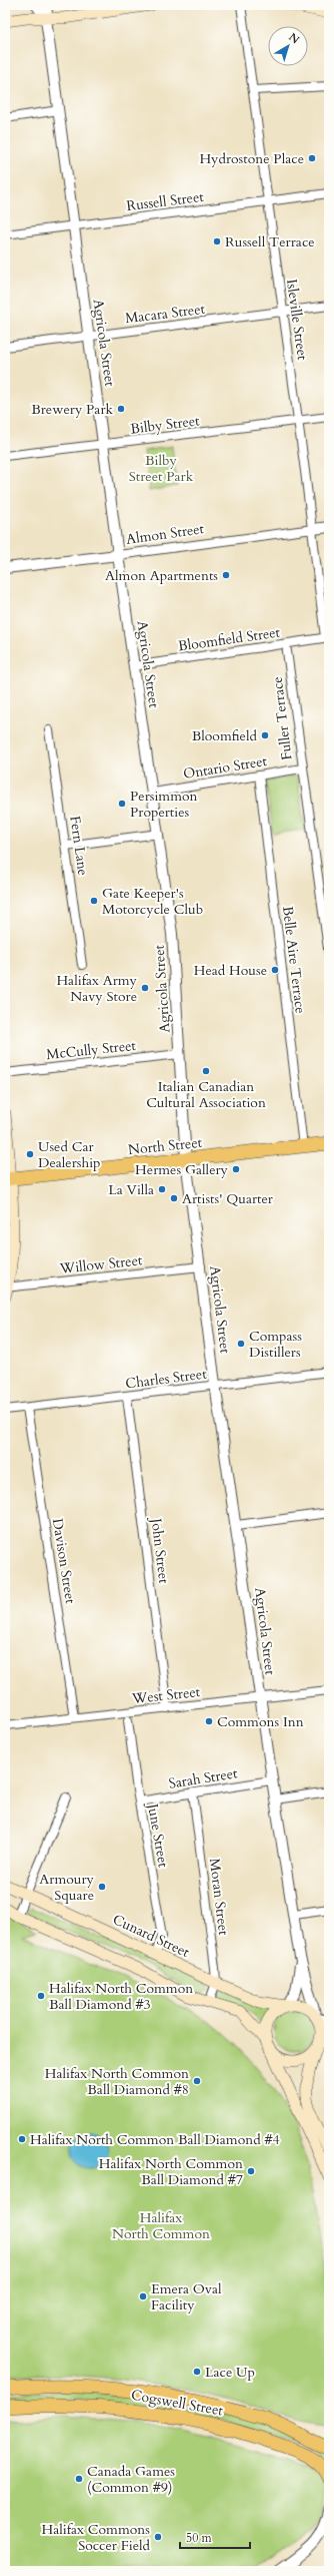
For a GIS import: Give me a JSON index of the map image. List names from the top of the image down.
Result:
{
  "streets": {
    "main road": ["North Street", "Cunard Street", "Cogswell Street"],
    "street": [
      "Russell Street",
      "Macara Street",
      "Isleville Street",
      "Agricola Street",
      "Bilby Street",
      "Almon Street",
      "Bloomfield Street",
      "Fuller Terrace",
      "Ontario Street",
      "Fern Lane",
      "Belle Aire Terrace",
      "McCully Street",
      "Willow Street",
      "Charles Street",
      "John Street",
      "Davison Street",
      "West Street",
      "Sarah Street",
      "June Street",
      "Moran Street"
    ]
  },
  "crossings": [
    ["Russell Street", "Isleville Street"],
    ["Russell Street", "Agricola Street"],
    ["Macara Street", "Isleville Street"],
    ["Macara Street", "Agricola Street"],
    ["Isleville Street", "Bilby Street"],
    ["Isleville Street", "Almon Street"],
    ["Isleville Street", "Bloomfield Street"],
    ["Agricola Street", "Bilby Street"],
    ["Agricola Street", "Almon Street"],
    ["Agricola Street", "Bloomfield Street"],
    ["Agricola Street", "Ontario Street"],
    ["Agricola Street", "McCully Street"],
    ["Agricola Street", "North Street"],
    ["Agricola Street", "Willow Street"],
    ["Agricola Street", "Charles Street"],
    ["Agricola Street", "West Street"],
    ["Agricola Street", "Sarah Street"],
    ["Agricola Street", "Cunard Street"],
    ["Bloomfield Street", "Fuller Terrace"],
    ["Fuller Terrace", "Ontario Street"],
    ["Ontario Street", "Belle Aire Terrace"],
    ["Belle Aire Terrace", "North Street"],
    ["Charles Street", "John Street"],
    ["Charles Street", "Davison Street"],
    ["John Street", "West Street"],
    ["Davison Street", "West Street"],
    ["Sarah Street", "June Street"],
    ["Sarah Street", "Moran Street"],
    ["June Street", "Cunard Street"],
    ["Moran Street", "Cunard Street"]
  ],
  "parks": ["Bilby Street Park", "Halifax North Common"],
  "places": [
    "Hydrostone Place",
    "Russell Terrace",
    "Brewery Park",
    "Almon Apartments",
    "Bloomfield",
    "Persimmon Properties",
    "Gate Keeper's Motorcycle Club",
    "Head House",
    "Halifax Army Navy Store",
    "Italian Canadian Cultural Association",
    "Used Car Dealership",
    "Hermes Gallery",
    "La Villa",
    "Artists' Quarter",
    "Compass Distillers",
    "Commons Inn",
    "Armoury Square",
    "Halifax North Common Ball Diamond #3",
    "Halifax North Common Ball Diamond #8",
    "Halifax North Common Ball Diamond #4",
    "Halifax North Common Ball Diamond #7",
    "Emera Oval Facility",
    "Lace Up",
    "Canada Games (Common #9)",
    "Halifax Commons Soccer Field"
  ],
  "scale_bar": "50 m",
  "north": "top right"
}
